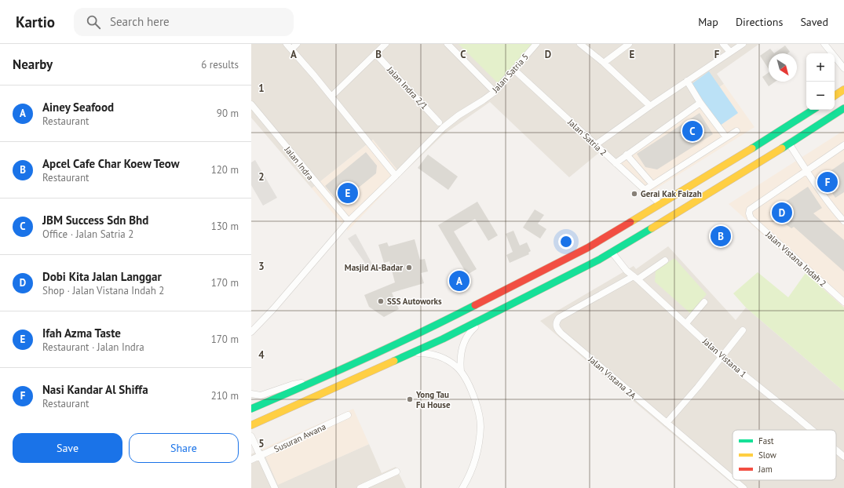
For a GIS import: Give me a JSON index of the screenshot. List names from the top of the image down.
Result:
{
  "streets": {
    "street": [
      "Jalan Satria 5",
      "Jalan Indra 2/1",
      "Jalan Satria 2",
      "Jalan Indra",
      "Jalan Vistana Indah 2",
      "Jalan Vistana 1",
      "Jalan Vistana 2A",
      "Susuran Awana"
    ]
  },
  "crossings": [
    ["Jalan Satria 5", "Jalan Satria 2"],
    ["Jalan Satria 5", "Jalan Indra"],
    ["Jalan Vistana 1", "Jalan Vistana 2A"]
  ],
  "places": [
    "Gerai Kak Faizah",
    "Masjid Al-Badar",
    "SSS Autoworks",
    "Yong Tau Fu House"
  ],
  "legend": ["Fast", "Slow", "Jam"],
  "north": "bottom right",
  "page": {
    "header": "Kartio",
    "search": "Search here",
    "nav": ["Map", "Directions", "Saved"],
    "heading": ["Nearby", "6 results"],
    "map_buttons": ["+", "−"],
    "list": [
      {
        "mark": "A",
        "name": "Ainey Seafood",
        "note": "Restaurant",
        "value": "90 m"
      },
      {
        "mark": "B",
        "name": "Apcel Cafe Char Koew Teow",
        "note": "Restaurant",
        "value": "120 m"
      },
      {
        "mark": "C",
        "name": "JBM Success Sdn Bhd",
        "note": "Office · Jalan Satria 2",
        "value": "130 m"
      },
      {
        "mark": "D",
        "name": "Dobi Kita Jalan Langgar",
        "note": "Shop · Jalan Vistana Indah 2",
        "value": "170 m"
      },
      {
        "mark": "E",
        "name": "Ifah Azma Taste",
        "note": "Restaurant · Jalan Indra",
        "value": "170 m"
      },
      {
        "mark": "F",
        "name": "Nasi Kandar Al Shiffa",
        "note": "Restaurant",
        "value": "210 m"
      }
    ],
    "pins": [
      "C",
      "F",
      "E",
      "D",
      "B",
      "A"
    ],
    "buttons": ["Save", "Share"]
  },
  "grid": {
    "columns": [
      "A",
      "B",
      "C",
      "D",
      "E",
      "F"
    ],
    "rows": [
      "1",
      "2",
      "3",
      "4",
      "5"
    ]
  }
}
